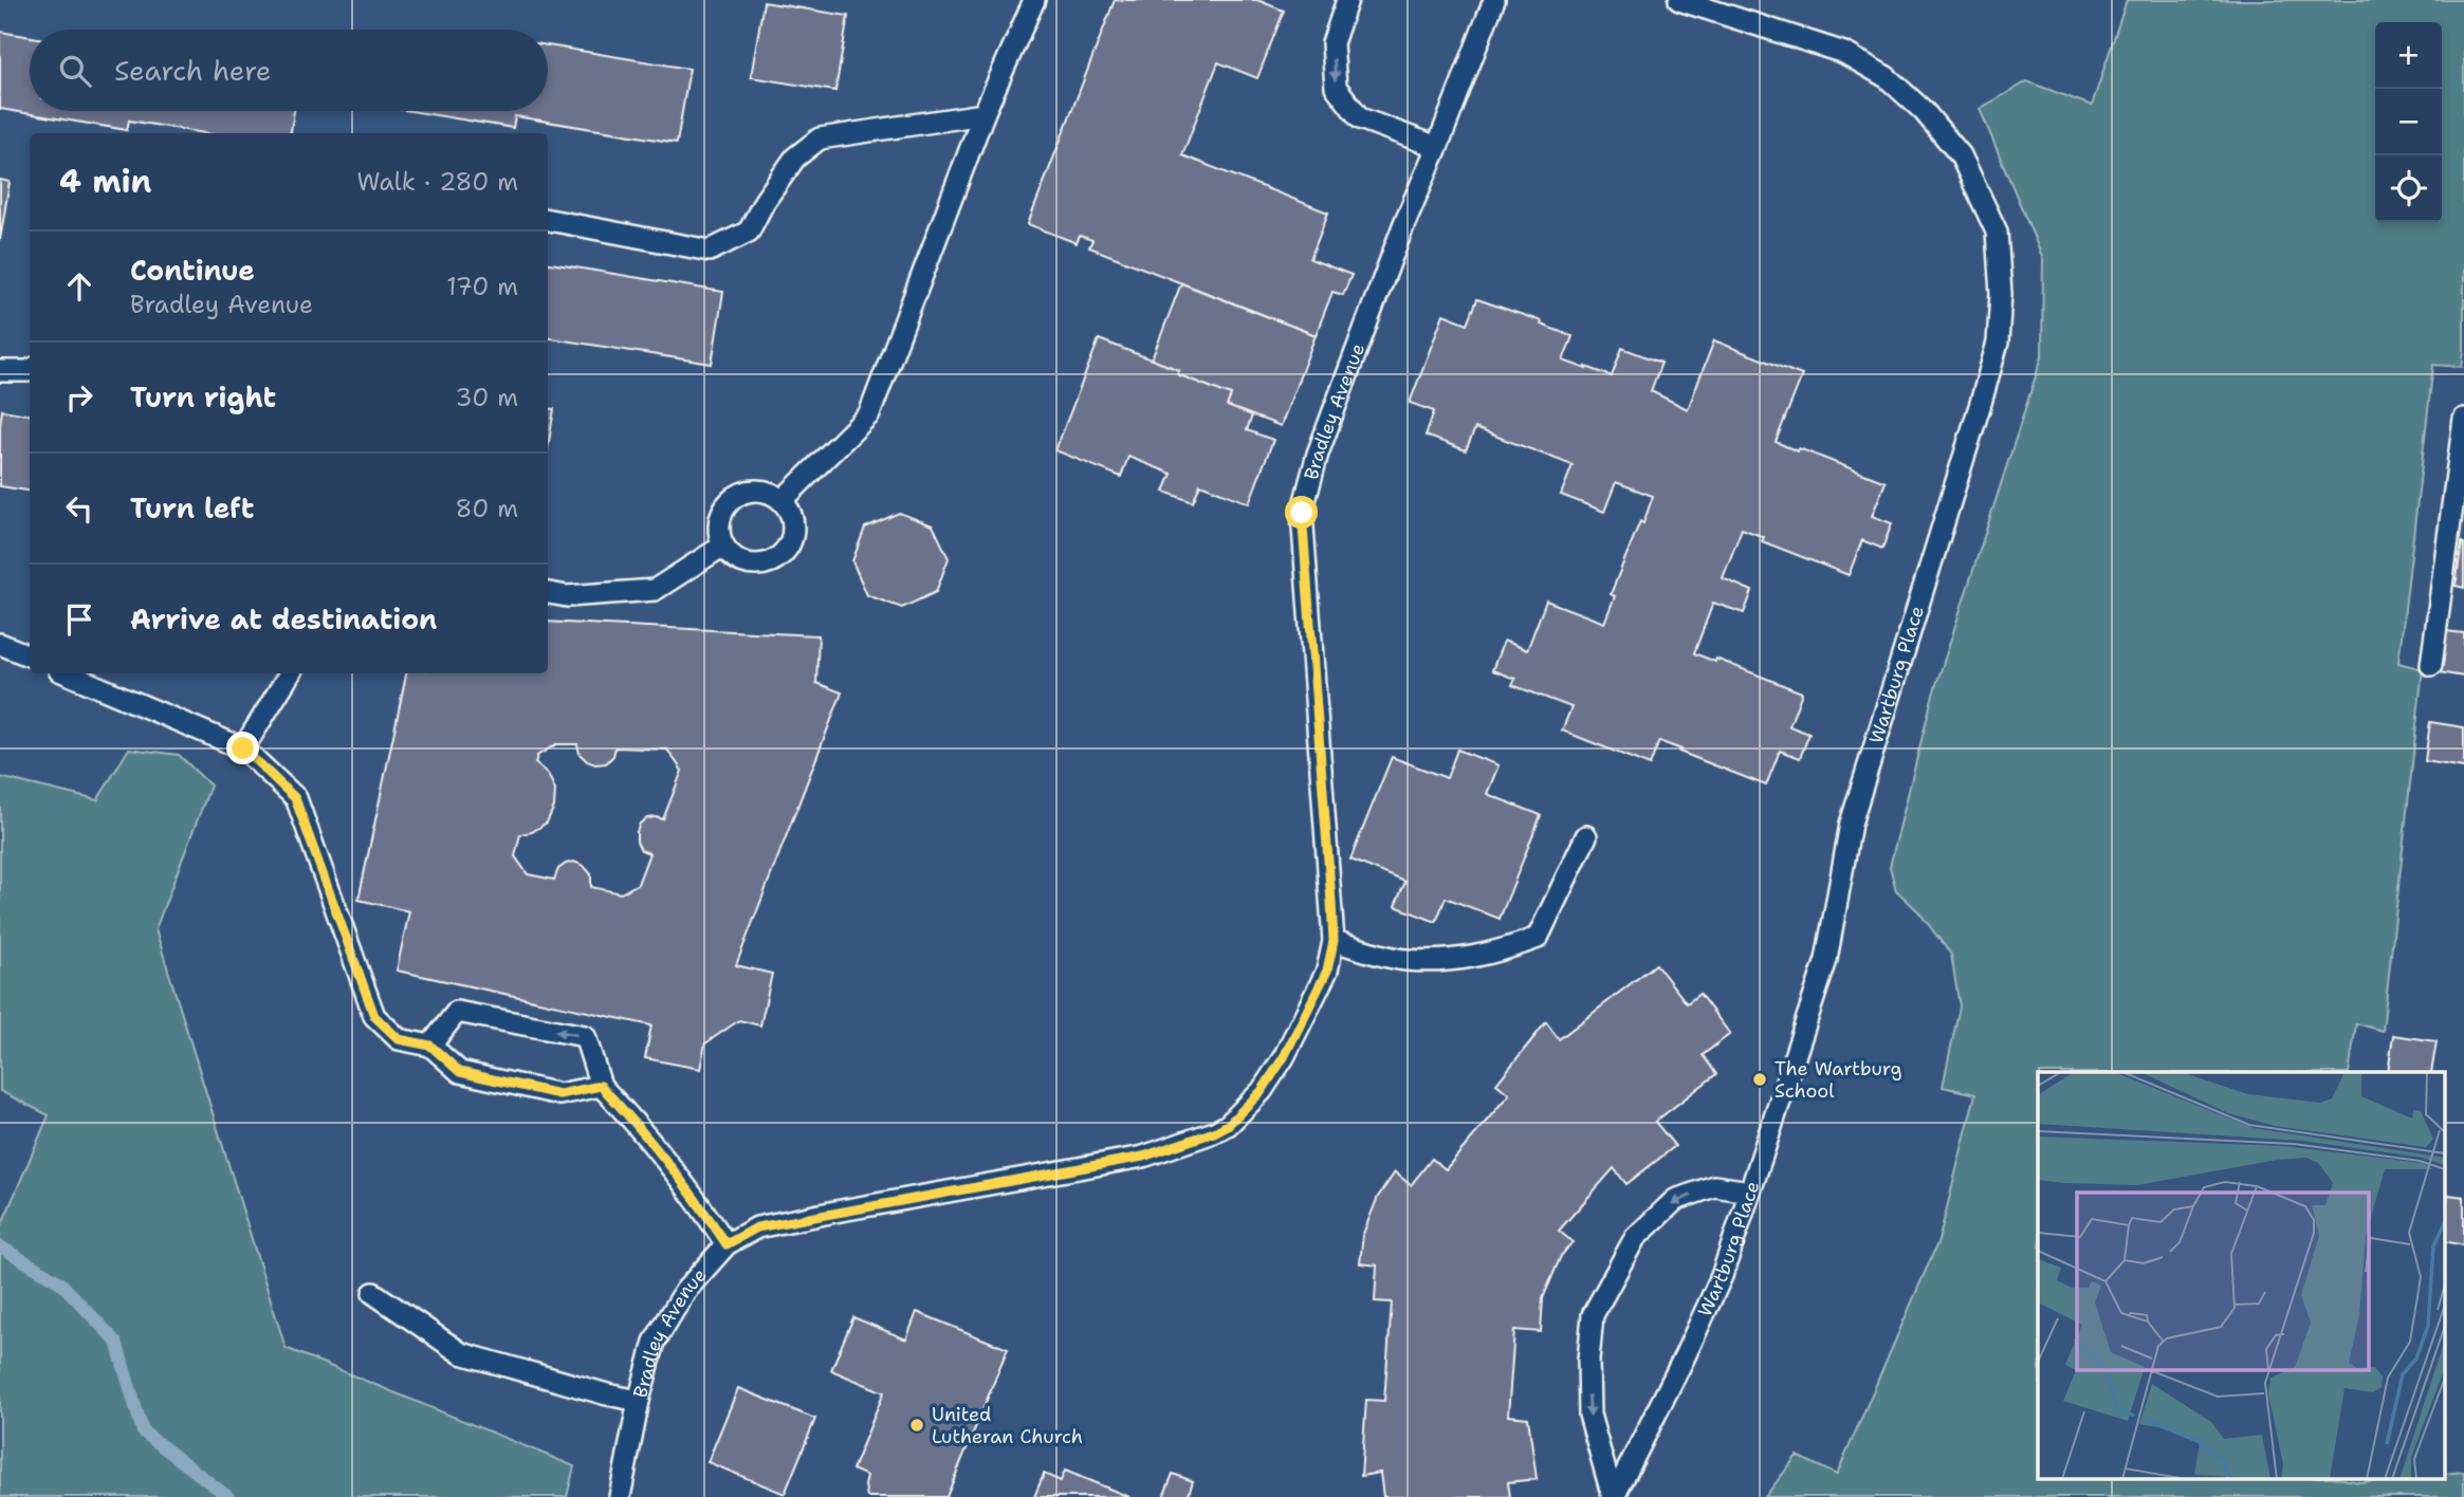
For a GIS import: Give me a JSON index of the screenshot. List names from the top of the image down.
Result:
{
  "streets": {
    "lane": ["Bradley Avenue", "Wartburg Place"]
  },
  "places": ["The Wartburg School", "United Lutheran Church"],
  "page": {
    "map_buttons": ["+", "−"],
    "search": "Search here",
    "heading": ["4 min", "Walk · 280 m"],
    "list": [
      ["Continue", "Bradley Avenue", "170 m"],
      ["Turn right", "30 m"],
      ["Turn left", "80 m"],
      "Arrive at destination"
    ]
  }
}
